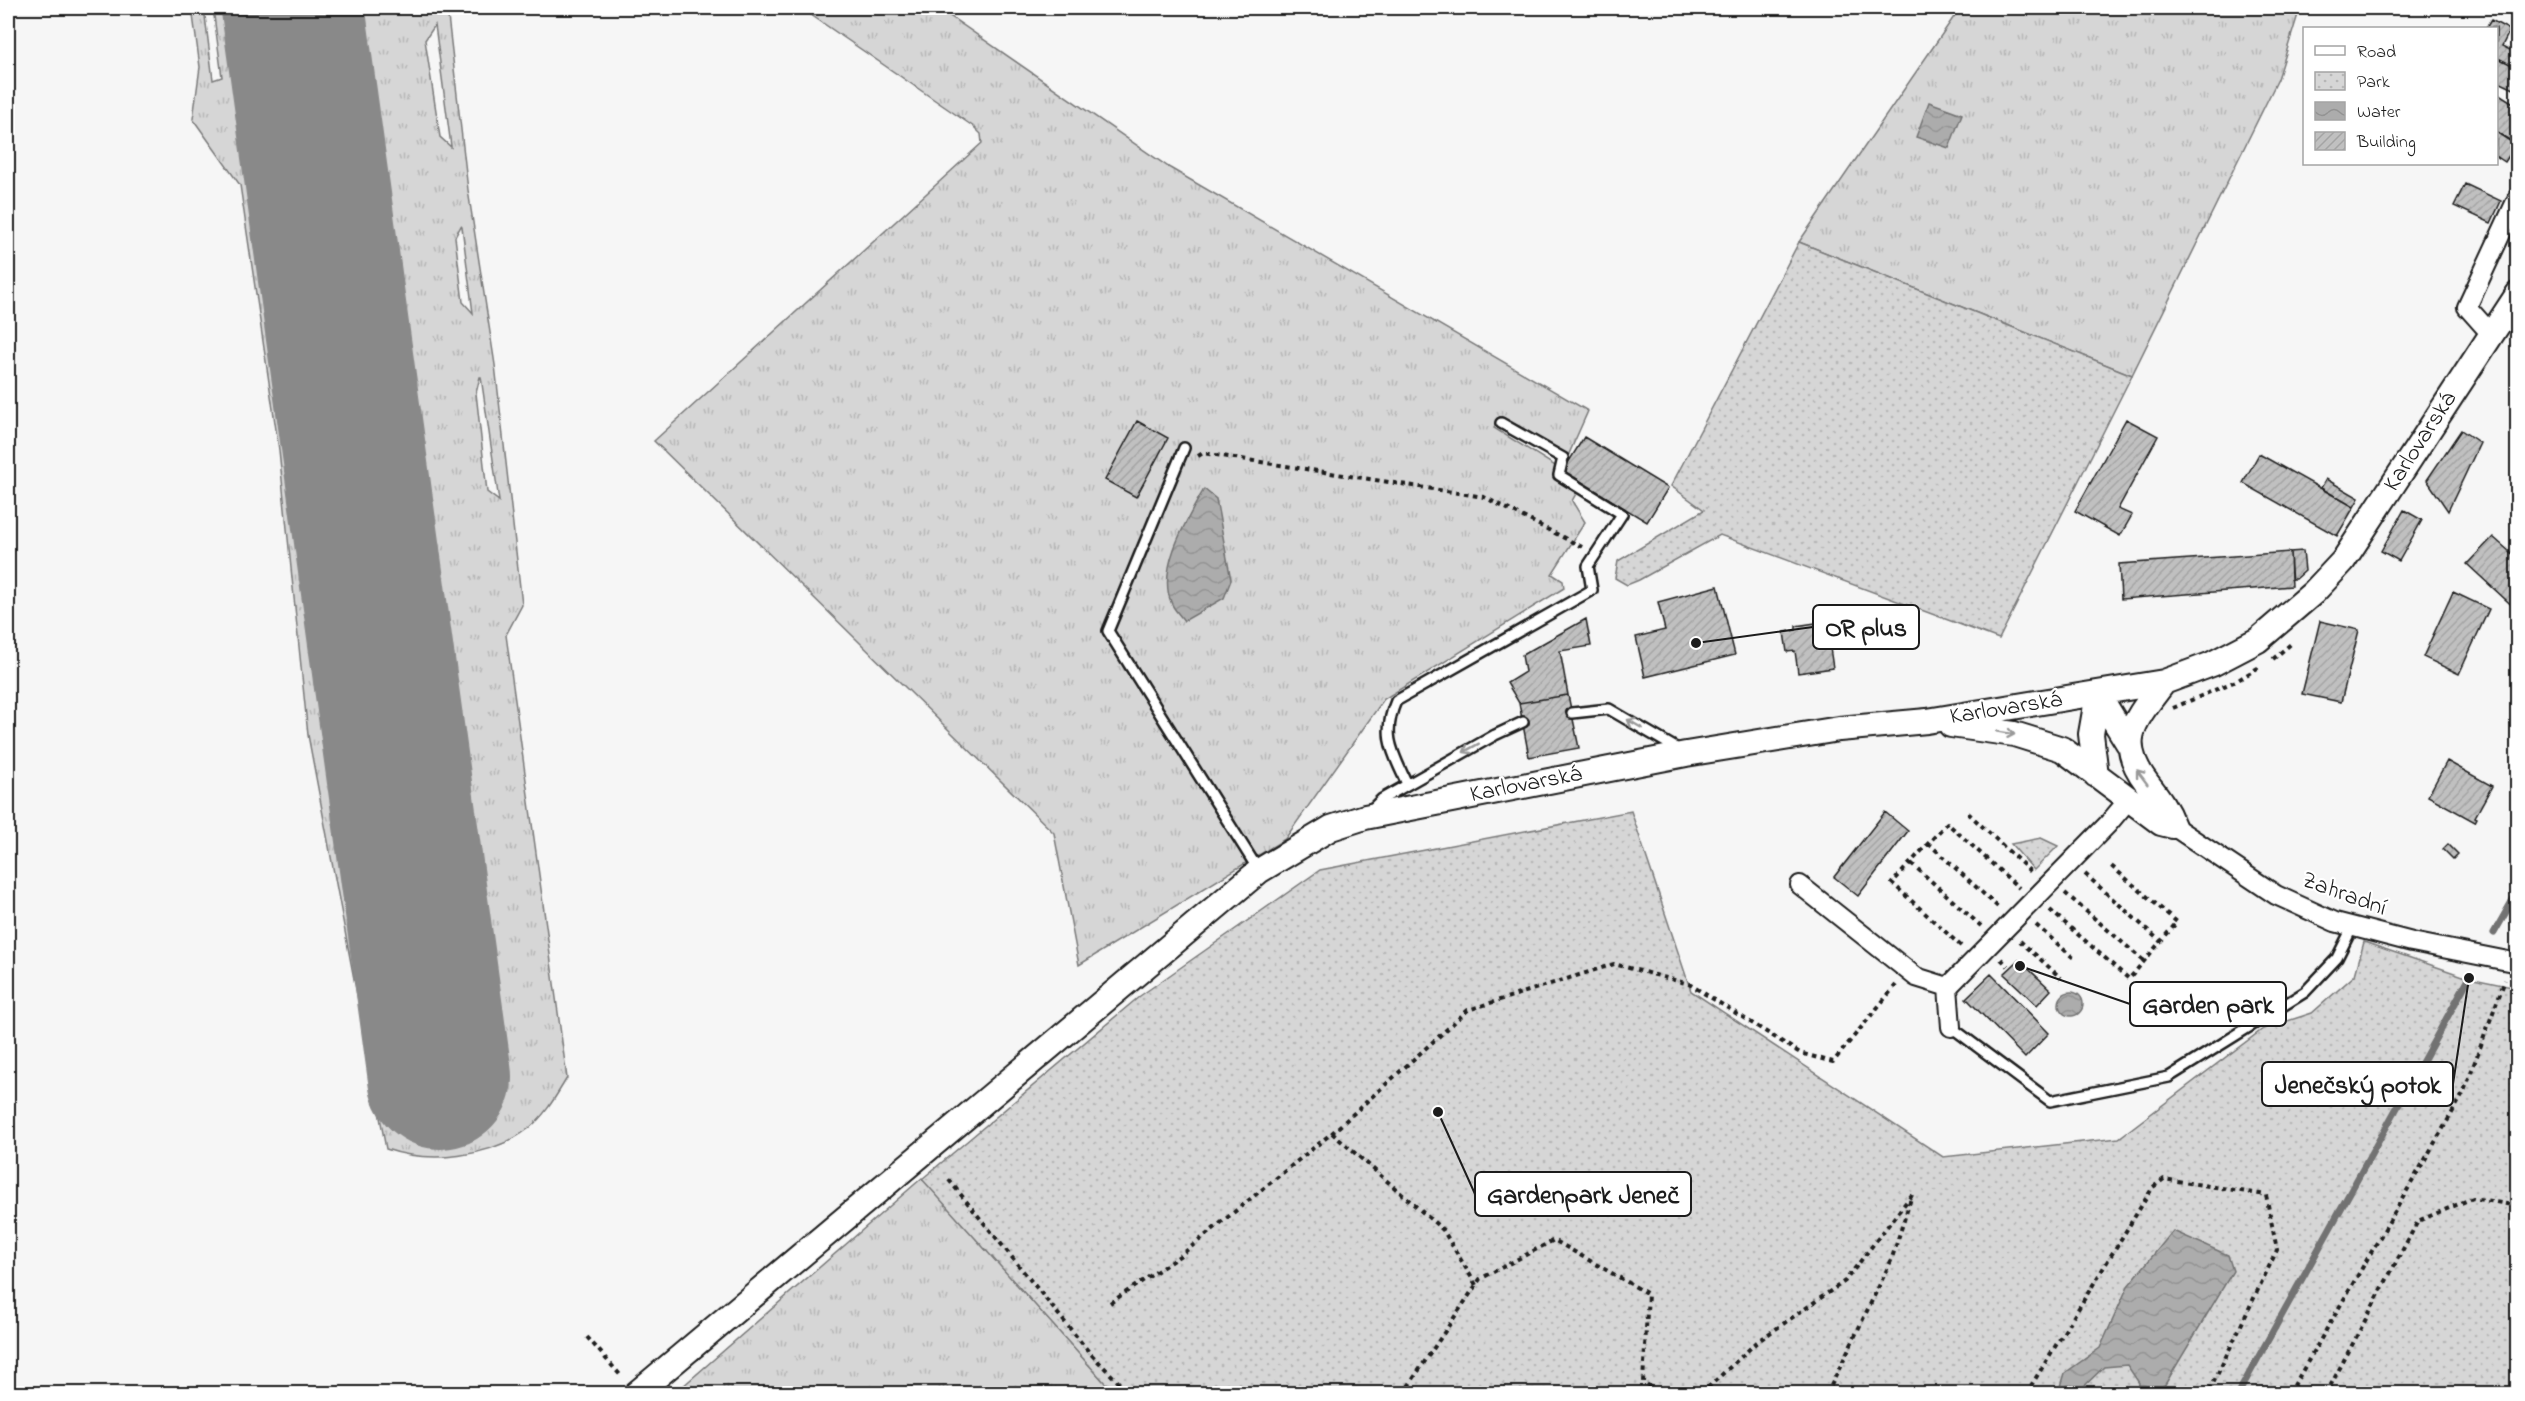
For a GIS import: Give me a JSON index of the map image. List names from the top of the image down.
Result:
{
  "streets": {
    "main road": ["Karlovarská"],
    "street": ["Zahradní"]
  },
  "places": [
    "OR plus",
    "Garden park",
    "Jenečský potok",
    "Gardenpark Jeneč"
  ],
  "legend": [
    "Road",
    "Park",
    "Water",
    "Building"
  ]
}
